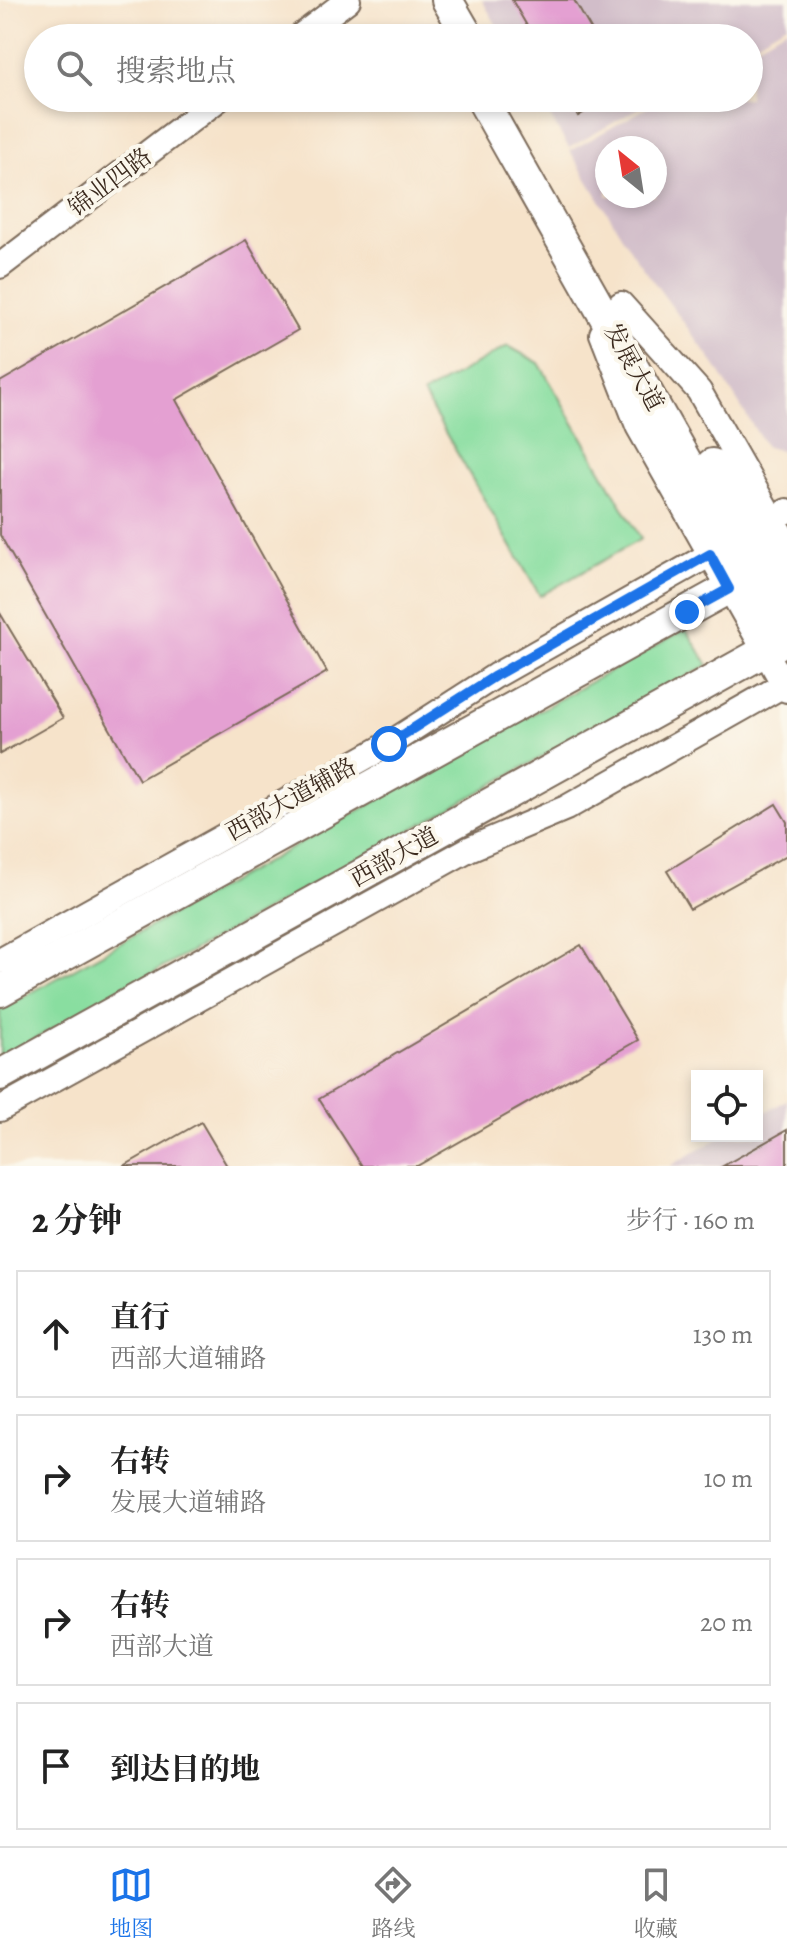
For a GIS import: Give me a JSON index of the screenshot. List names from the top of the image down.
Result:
{
  "streets": {
    "main road": ["发展大道", "西部大道"],
    "street": ["锦业四路", "西部大道辅路"]
  },
  "crossings": [
    ["发展大道", "西部大道辅路"],
    ["发展大道", "西部大道"]
  ],
  "north": "top left",
  "page": {
    "search": "搜索地点",
    "heading": ["2 分钟", "步行 · 160 m"],
    "list": [
      ["直行", "西部大道辅路", "130 m"],
      ["右转", "发展大道辅路", "10 m"],
      ["右转", "西部大道", "20 m"],
      "到达目的地"
    ],
    "nav": ["地图", "路线", "收藏"]
  }
}
